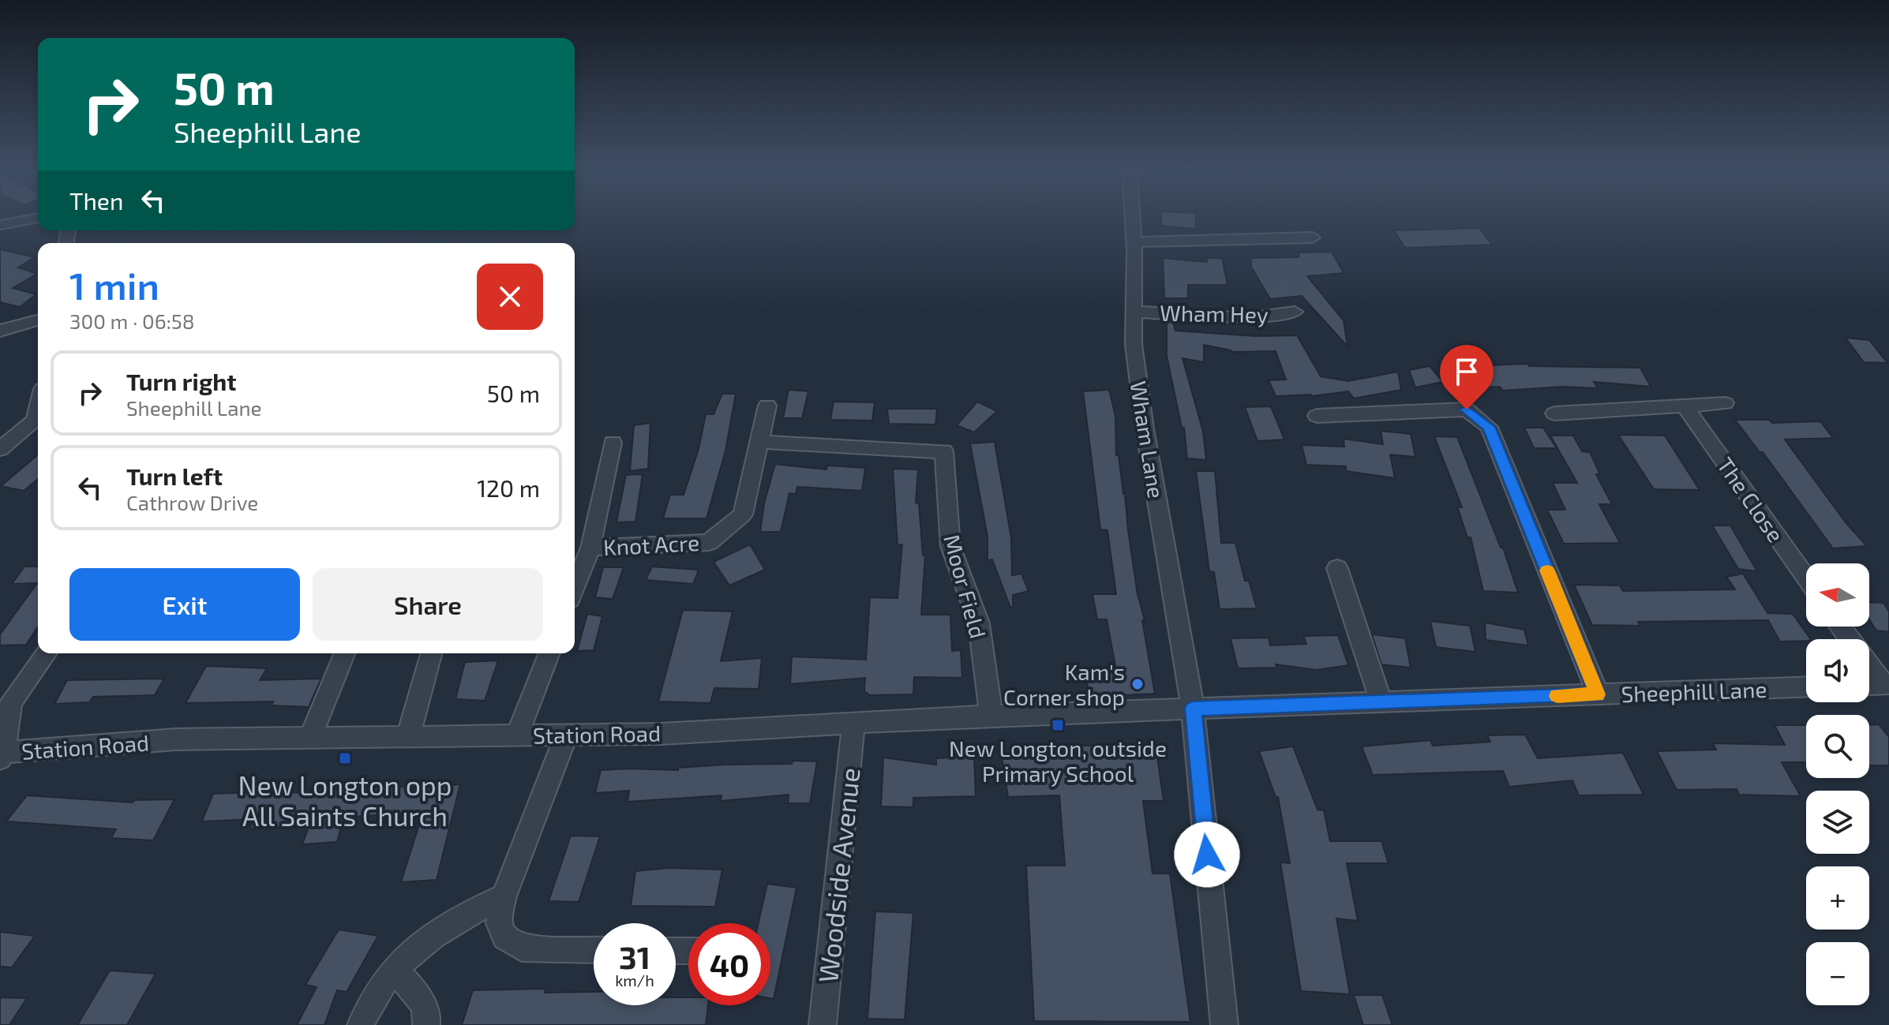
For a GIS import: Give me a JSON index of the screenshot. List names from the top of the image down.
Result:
{
  "streets": {
    "street": [
      "Wham Hey",
      "Wham Lane",
      "The Close",
      "Knot Acre",
      "Moor Field",
      "Sheephill Lane",
      "Station Road",
      "Woodside Avenue"
    ]
  },
  "crossings": [
    ["Wham Hey", "Wham Lane"],
    ["Wham Lane", "Sheephill Lane"],
    ["Wham Lane", "Station Road"],
    ["Knot Acre", "Moor Field"],
    ["Moor Field", "Station Road"],
    ["Sheephill Lane", "Station Road"],
    ["Station Road", "Woodside Avenue"]
  ],
  "places": {
    "other": ["Kam's Corner shop"],
    "transit": ["New Longton, outside Primary School", "New Longton opp All Saints Church"]
  },
  "north": "left",
  "page": {
    "turn": ["50 m", "Sheephill Lane"],
    "then": "Then",
    "heading": ["1 min", "300 m · 06:58"],
    "list": [
      {
        "name": "Turn right",
        "note": "Sheephill Lane",
        "value": "50 m"
      },
      {
        "name": "Turn left",
        "note": "Cathrow Drive",
        "value": "120 m"
      }
    ],
    "buttons": ["Exit", "Share"],
    "map_buttons": ["+", "−"],
    "speed": "31 km/h",
    "limit": "40"
  }
}
